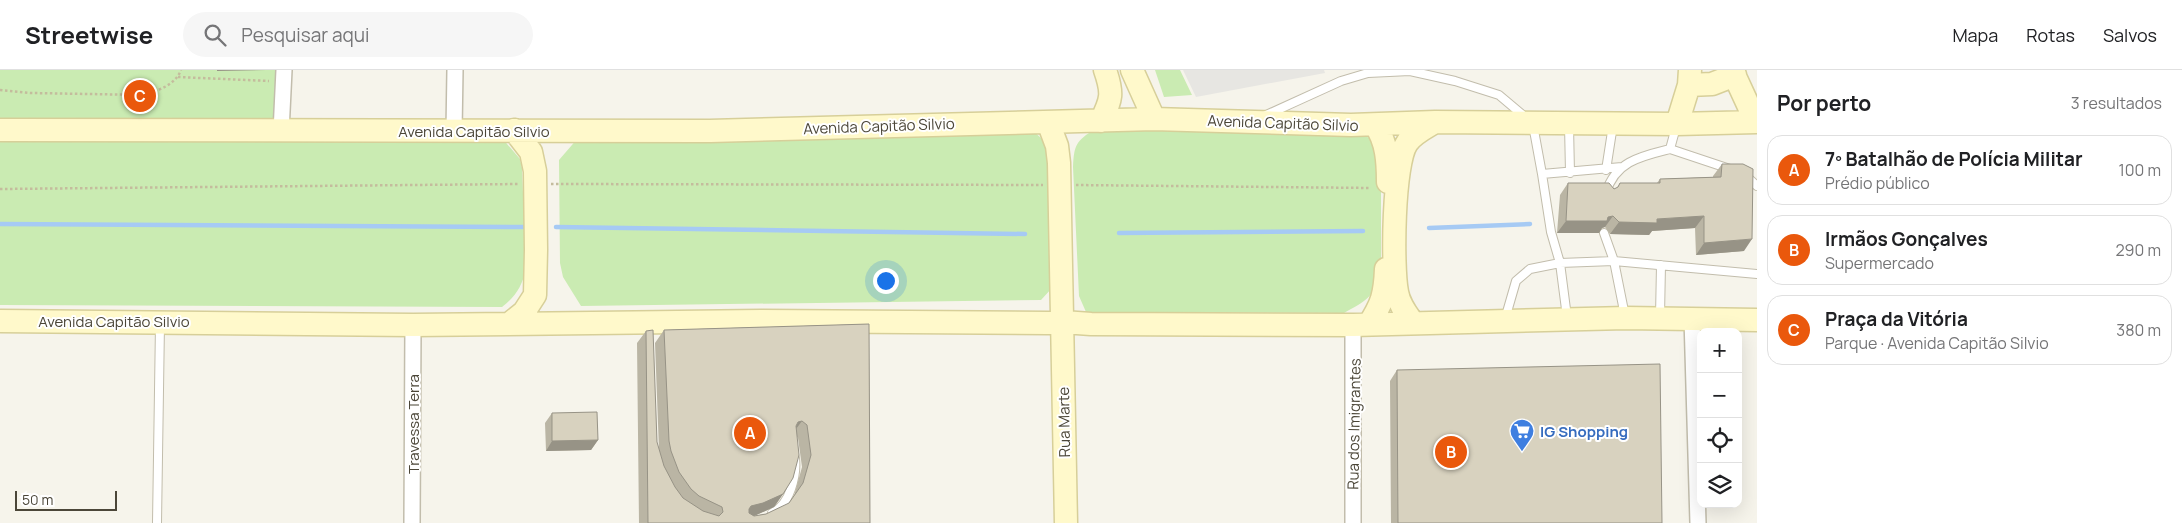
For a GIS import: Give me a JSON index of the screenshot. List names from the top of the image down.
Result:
{
  "streets": {
    "main road": ["Avenida Capitão Silvio", "Rua Marte"],
    "street": ["Travessa Terra", "Rua dos Imigrantes"]
  },
  "crossings": [
    ["Avenida Capitão Silvio", "Rua Marte"],
    ["Avenida Capitão Silvio", "Travessa Terra"],
    ["Avenida Capitão Silvio", "Rua dos Imigrantes"]
  ],
  "places": {
    "supermarket": ["IG Shopping"]
  },
  "scale_bar": "50 m",
  "page": {
    "header": "Streetwise",
    "search": "Pesquisar aqui",
    "nav": ["Mapa", "Rotas", "Salvos"],
    "heading": ["Por perto", "3 resultados"],
    "pins": ["C", "A", "B"],
    "list": [
      {
        "mark": "A",
        "name": "7º Batalhão de Polícia Militar",
        "note": "Prédio público",
        "value": "100 m"
      },
      {
        "mark": "B",
        "name": "Irmãos Gonçalves",
        "note": "Supermercado",
        "value": "290 m"
      },
      {
        "mark": "C",
        "name": "Praça da Vitória",
        "note": "Parque · Avenida Capitão Silvio",
        "value": "380 m"
      }
    ],
    "map_buttons": ["+", "−"],
    "scale": "50 m"
  }
}
